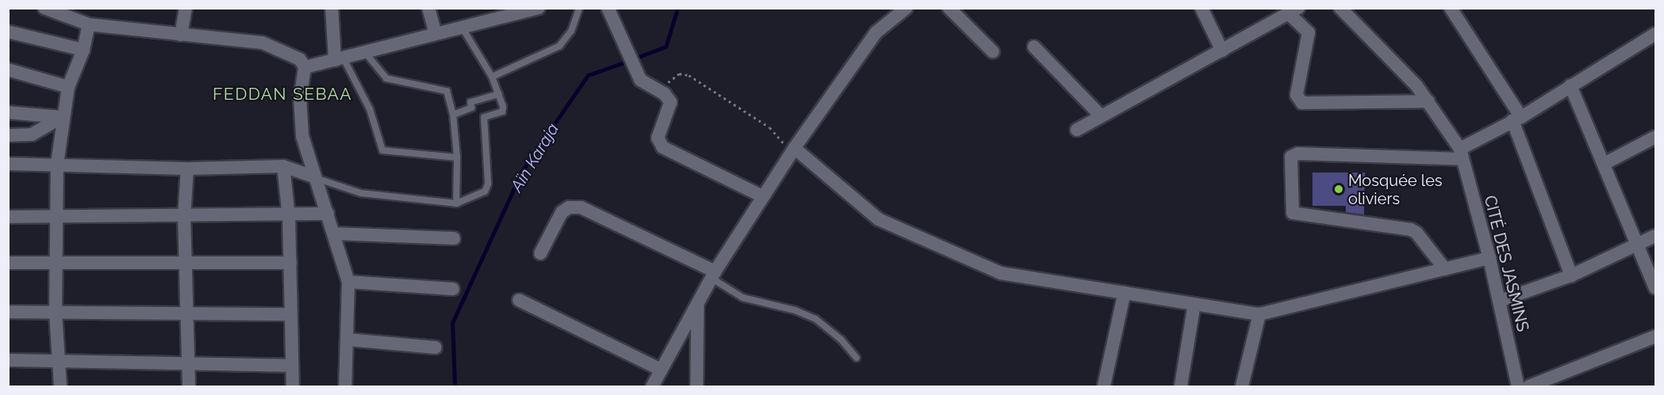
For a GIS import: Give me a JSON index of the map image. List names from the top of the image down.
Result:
{
  "streets": {
    "street": ["CITÉ DES JASMINS"]
  },
  "districts": ["FEDDAN SEBAA"],
  "water": ["Aïn Karaja"],
  "places": ["Mosquée les oliviers"]
}
